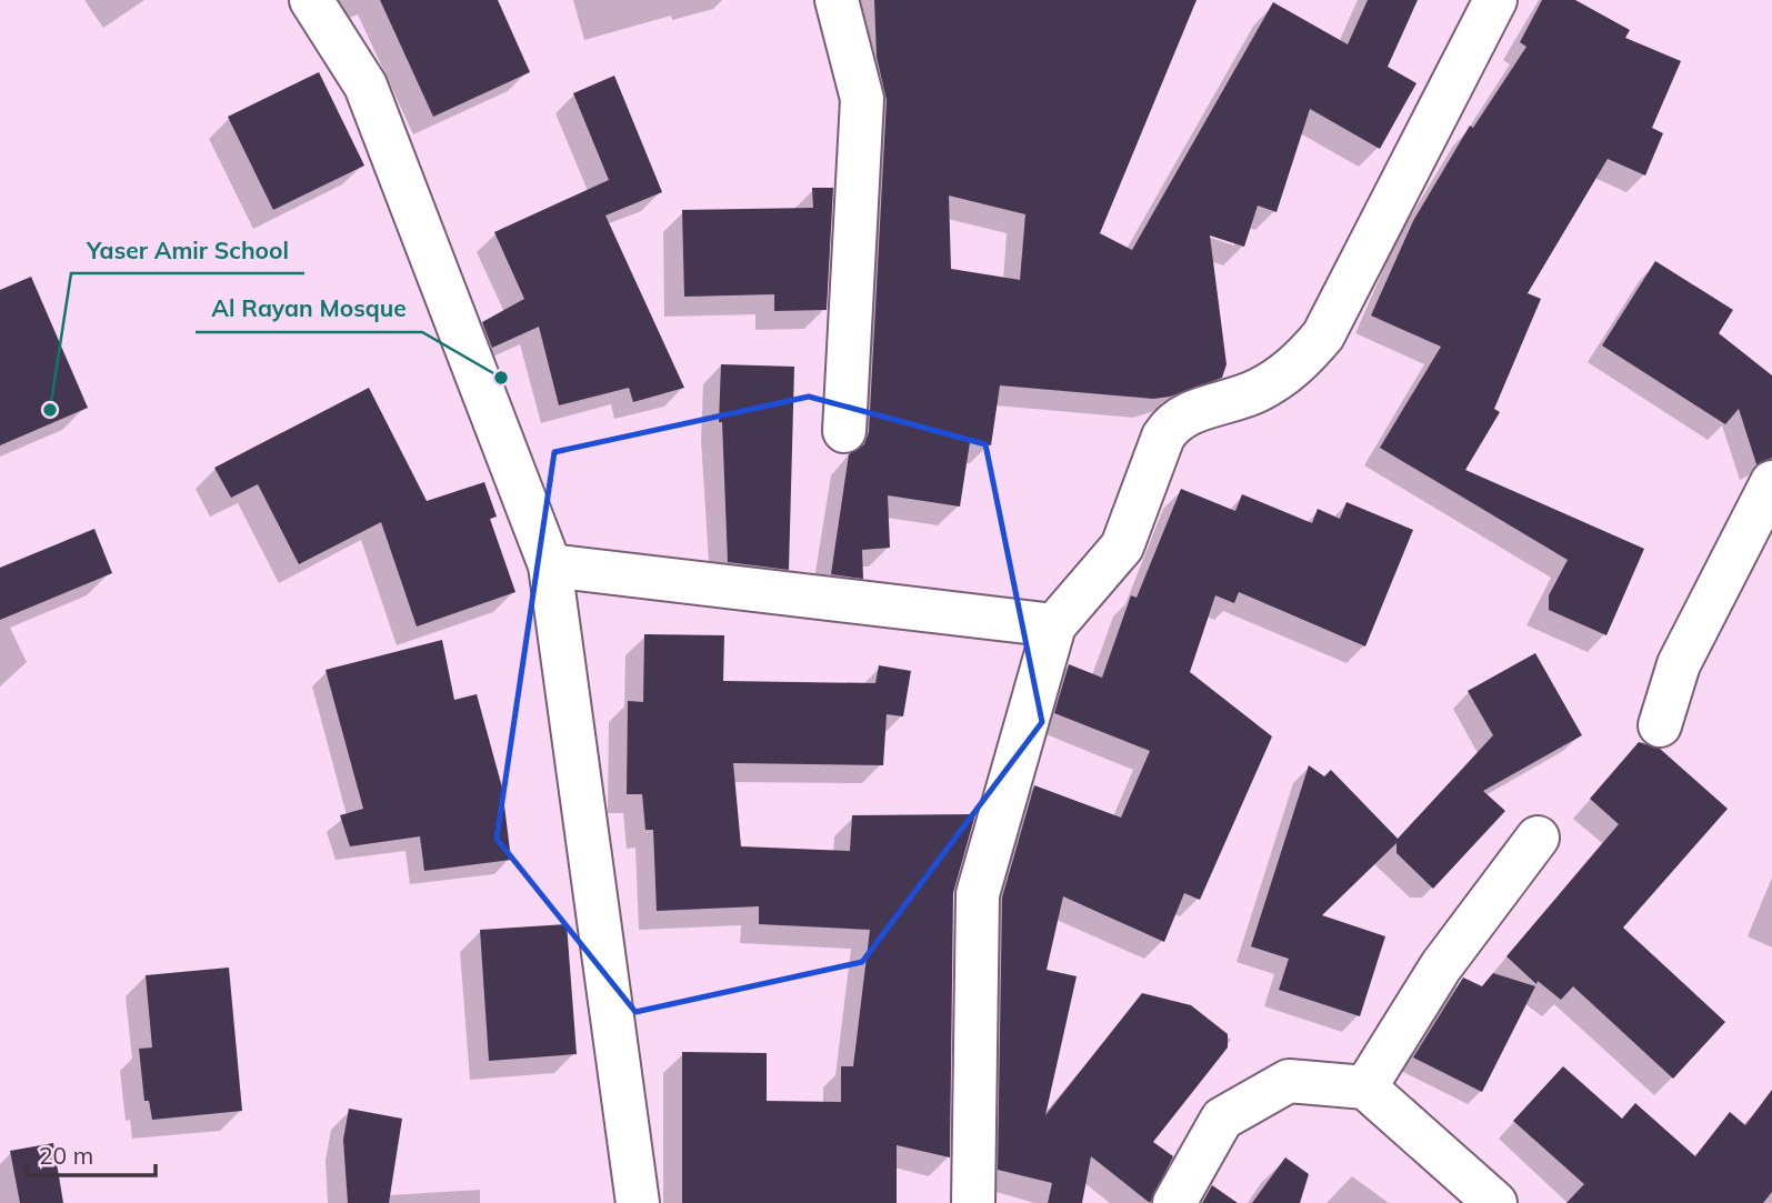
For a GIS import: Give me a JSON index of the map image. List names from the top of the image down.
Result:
{
  "places": ["Al Rayan Mosque", "Yaser Amir School"],
  "scale_bar": "20 m"
}
